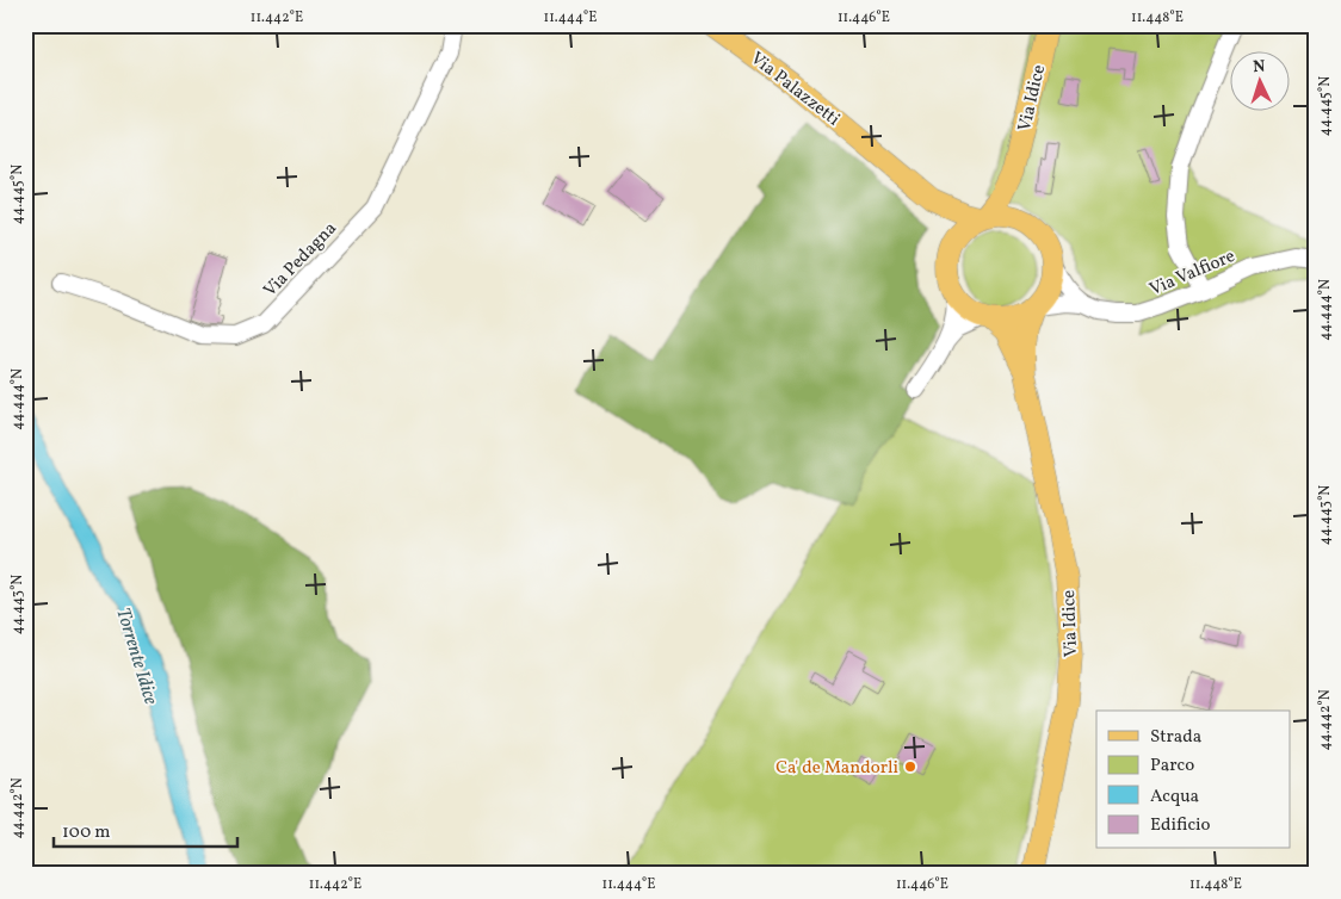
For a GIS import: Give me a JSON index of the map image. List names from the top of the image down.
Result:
{
  "streets": {
    "main road": ["Via Palazzetti", "Via Idice"],
    "street": ["Via Pedagna", "Via Valfiore"]
  },
  "crossings": [
    ["Via Palazzetti", "Via Idice"],
    ["Via Palazzetti", "Via Valfiore"],
    ["Via Idice", "Via Valfiore"]
  ],
  "water": ["Torrente Idice"],
  "places": ["Ca' de Mandorli"],
  "legend": [
    "Strada",
    "Parco",
    "Acqua",
    "Edificio"
  ],
  "scale_bar": "100 m",
  "north": "top",
  "coordinates": [
    "11.442°E",
    "11.444°E",
    "11.446°E",
    "11.448°E",
    "44.445°N",
    "44.444°N",
    "44.443°N",
    "44.442°N"
  ]
}
